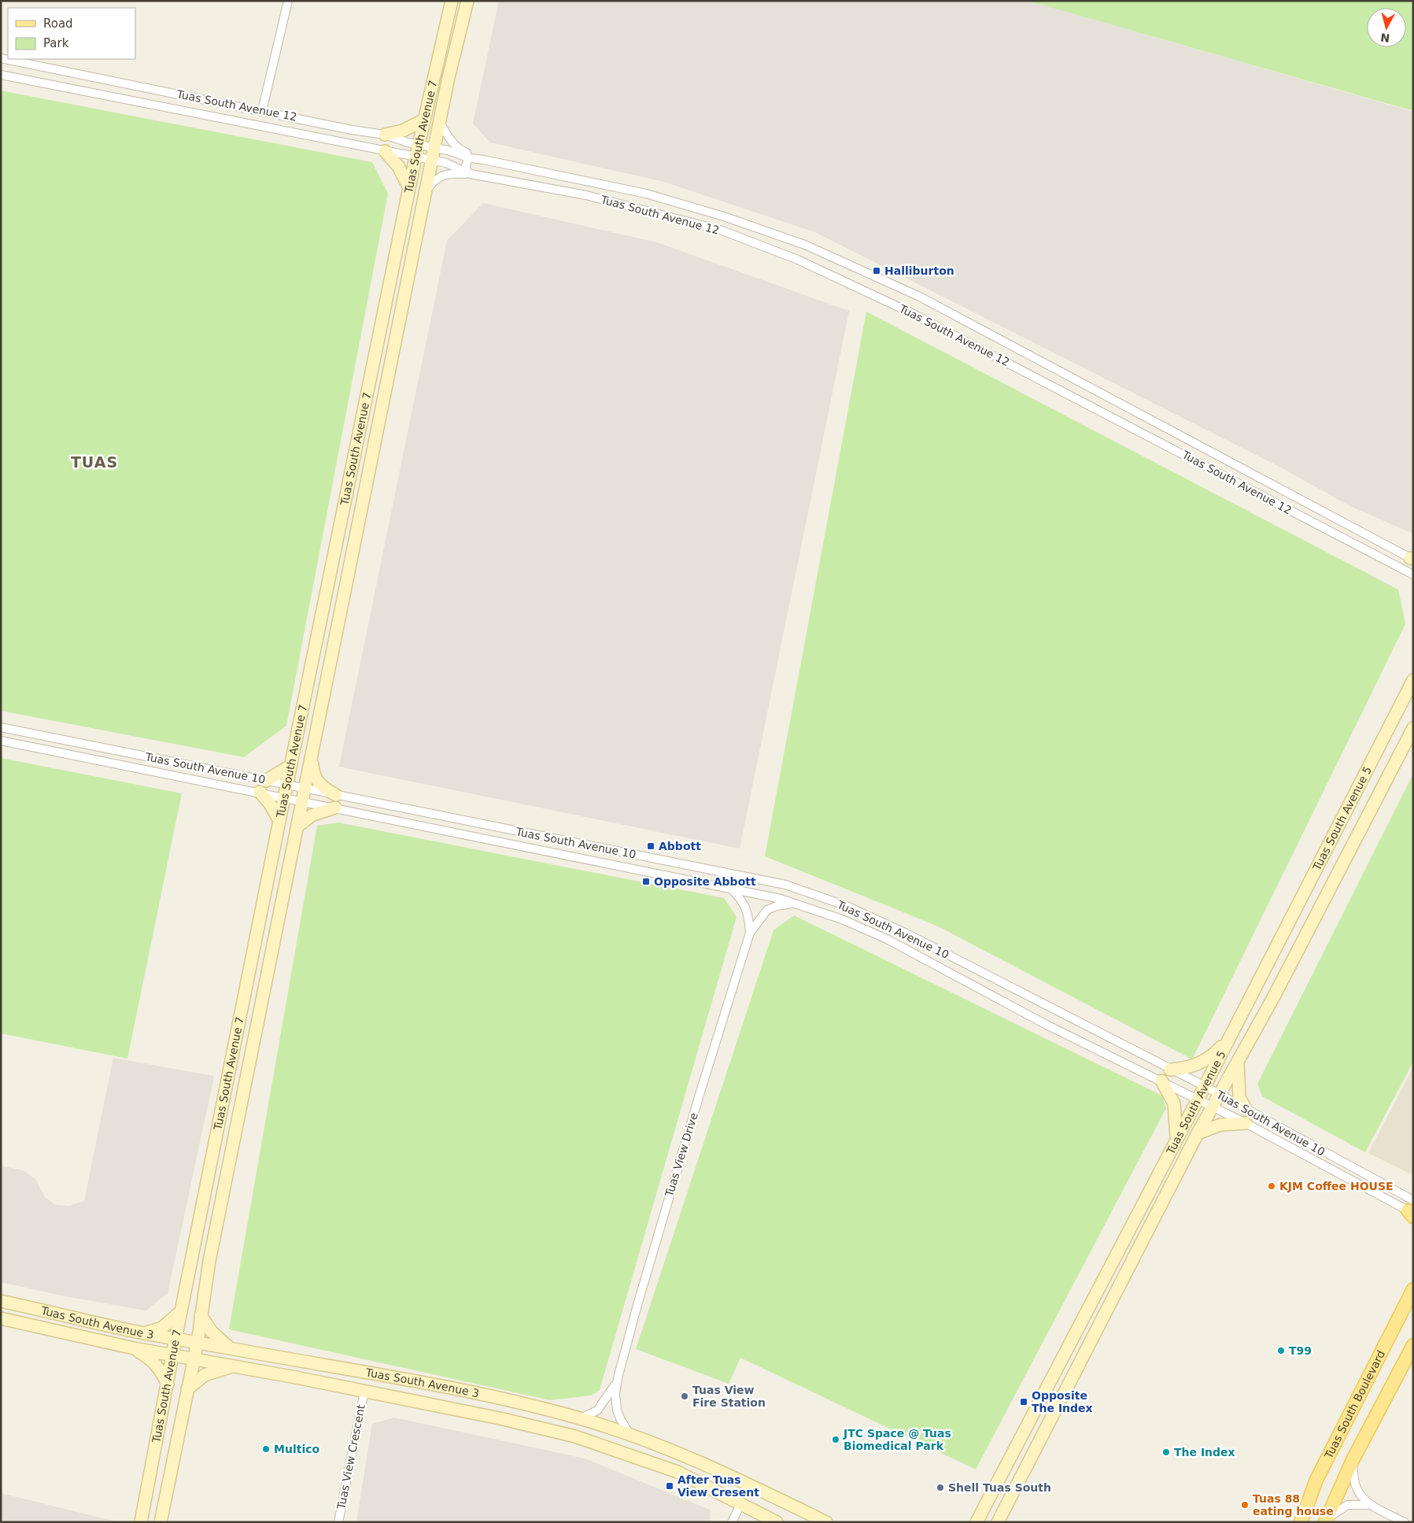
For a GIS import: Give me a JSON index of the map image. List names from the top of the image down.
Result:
{
  "streets": {
    "main road": ["Tuas South Boulevard"],
    "street": [
      "Tuas South Avenue 12",
      "Tuas South Avenue 7",
      "Tuas South Avenue 10",
      "Tuas South Avenue 5",
      "Tuas View Drive",
      "Tuas South Avenue 3",
      "Tuas View Crescent"
    ]
  },
  "crossings": [
    ["Tuas South Avenue 12", "Tuas South Avenue 7"],
    ["Tuas South Avenue 7", "Tuas South Avenue 10"],
    ["Tuas South Avenue 7", "Tuas South Avenue 3"],
    ["Tuas South Avenue 10", "Tuas South Avenue 5"],
    ["Tuas South Avenue 10", "Tuas View Drive"],
    ["Tuas View Drive", "Tuas South Avenue 3"],
    ["Tuas South Avenue 3", "Tuas View Crescent"]
  ],
  "districts": ["TUAS"],
  "places": {
    "transit": [
      "Halliburton",
      "Abbott",
      "Opposite Abbott",
      "Opposite The Index",
      "After Tuas View Cresent"
    ],
    "other": [
      "KJM Coffee HOUSE",
      "T99",
      "Tuas View Fire Station",
      "JTC Space @ Tuas Biomedical Park",
      "Multico",
      "The Index",
      "Shell Tuas South",
      "Tuas 88 eating house"
    ]
  },
  "legend": ["Road", "Park"],
  "north": "bottom"
}
